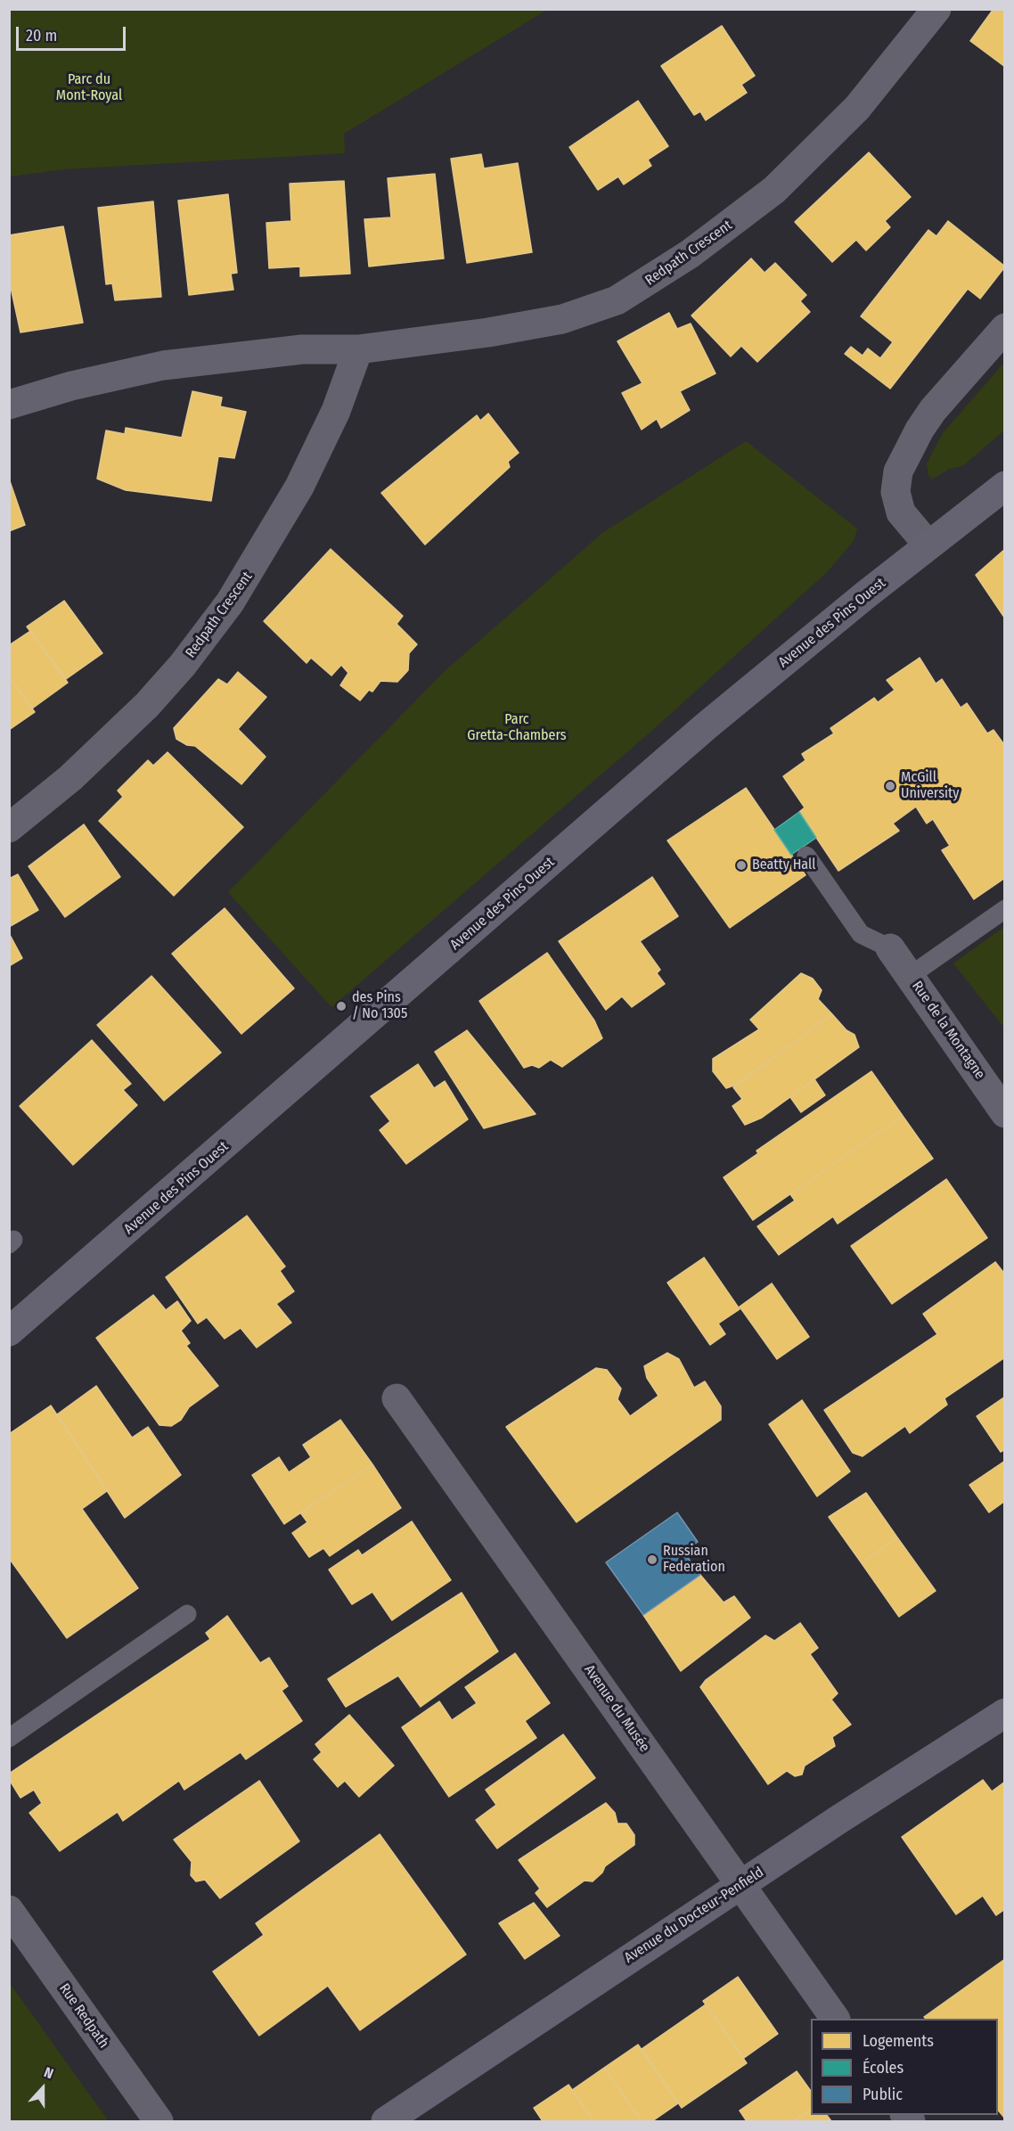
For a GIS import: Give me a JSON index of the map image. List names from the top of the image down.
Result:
{
  "streets": {
    "main road": ["Avenue des Pins Ouest", "Avenue du Docteur-Penfield"],
    "street": [
      "Redpath Crescent",
      "Rue de la Montagne",
      "Avenue du Musée",
      "Rue Redpath"
    ]
  },
  "crossings": [
    ["Avenue du Musée", "Avenue du Docteur-Penfield"]
  ],
  "parks": ["Parc du Mont-Royal", "Parc Gretta-Chambers"],
  "places": [
    "McGill University",
    "Beatty Hall",
    "des Pins / No 1305",
    "Russian Federation"
  ],
  "legend": ["Logements", "Écoles", "Public"],
  "scale_bar": "20 m",
  "north": "top"
}
